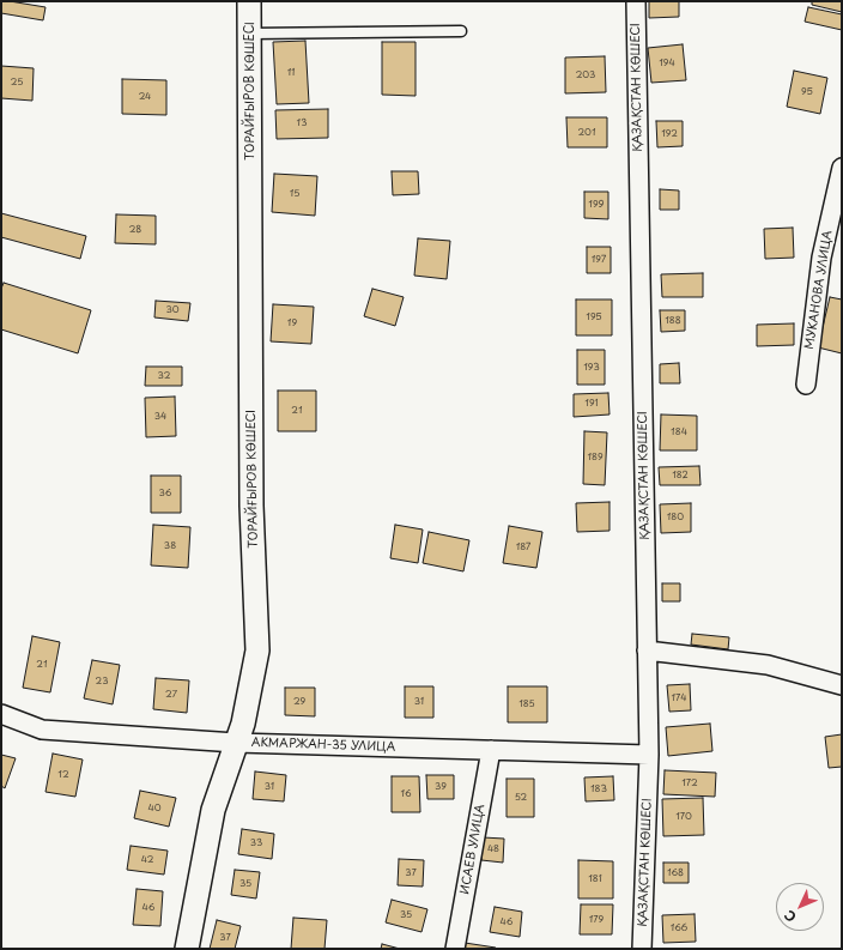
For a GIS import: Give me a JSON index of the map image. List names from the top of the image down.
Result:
{
  "streets": {
    "street": [
      "ҚАЗАҚСТАН КӨШЕСІ",
      "ТОРАЙҒЫРОВ КӨШЕСІ",
      "МУКАНОВА УЛИЦА",
      "АКМАРЖАН-35 УЛИЦА",
      "ИСАЕВ УЛИЦА"
    ]
  },
  "crossings": [
    ["ҚАЗАҚСТАН КӨШЕСІ", "АКМАРЖАН-35 УЛИЦА"],
    ["ТОРАЙҒЫРОВ КӨШЕСІ", "АКМАРЖАН-35 УЛИЦА"],
    ["АКМАРЖАН-35 УЛИЦА", "ИСАЕВ УЛИЦА"]
  ],
  "house_numbers": [
    "194",
    "11",
    "203",
    "25",
    "95",
    "24",
    "13",
    "201",
    "192",
    "15",
    "199",
    "28",
    "197",
    "30",
    "195",
    "188",
    "19",
    "193",
    "32",
    "191",
    "21",
    "34",
    "184",
    "189",
    "182",
    "36",
    "180",
    "38",
    "187",
    "21",
    "23",
    "27",
    "174",
    "29",
    "31",
    "185",
    "12",
    "172",
    "31",
    "39",
    "183",
    "16",
    "52",
    "40",
    "170",
    "33",
    "48",
    "42",
    "37",
    "168",
    "181",
    "35",
    "46",
    "35",
    "179",
    "46",
    "166",
    "37"
  ],
  "north": "bottom left"
}
